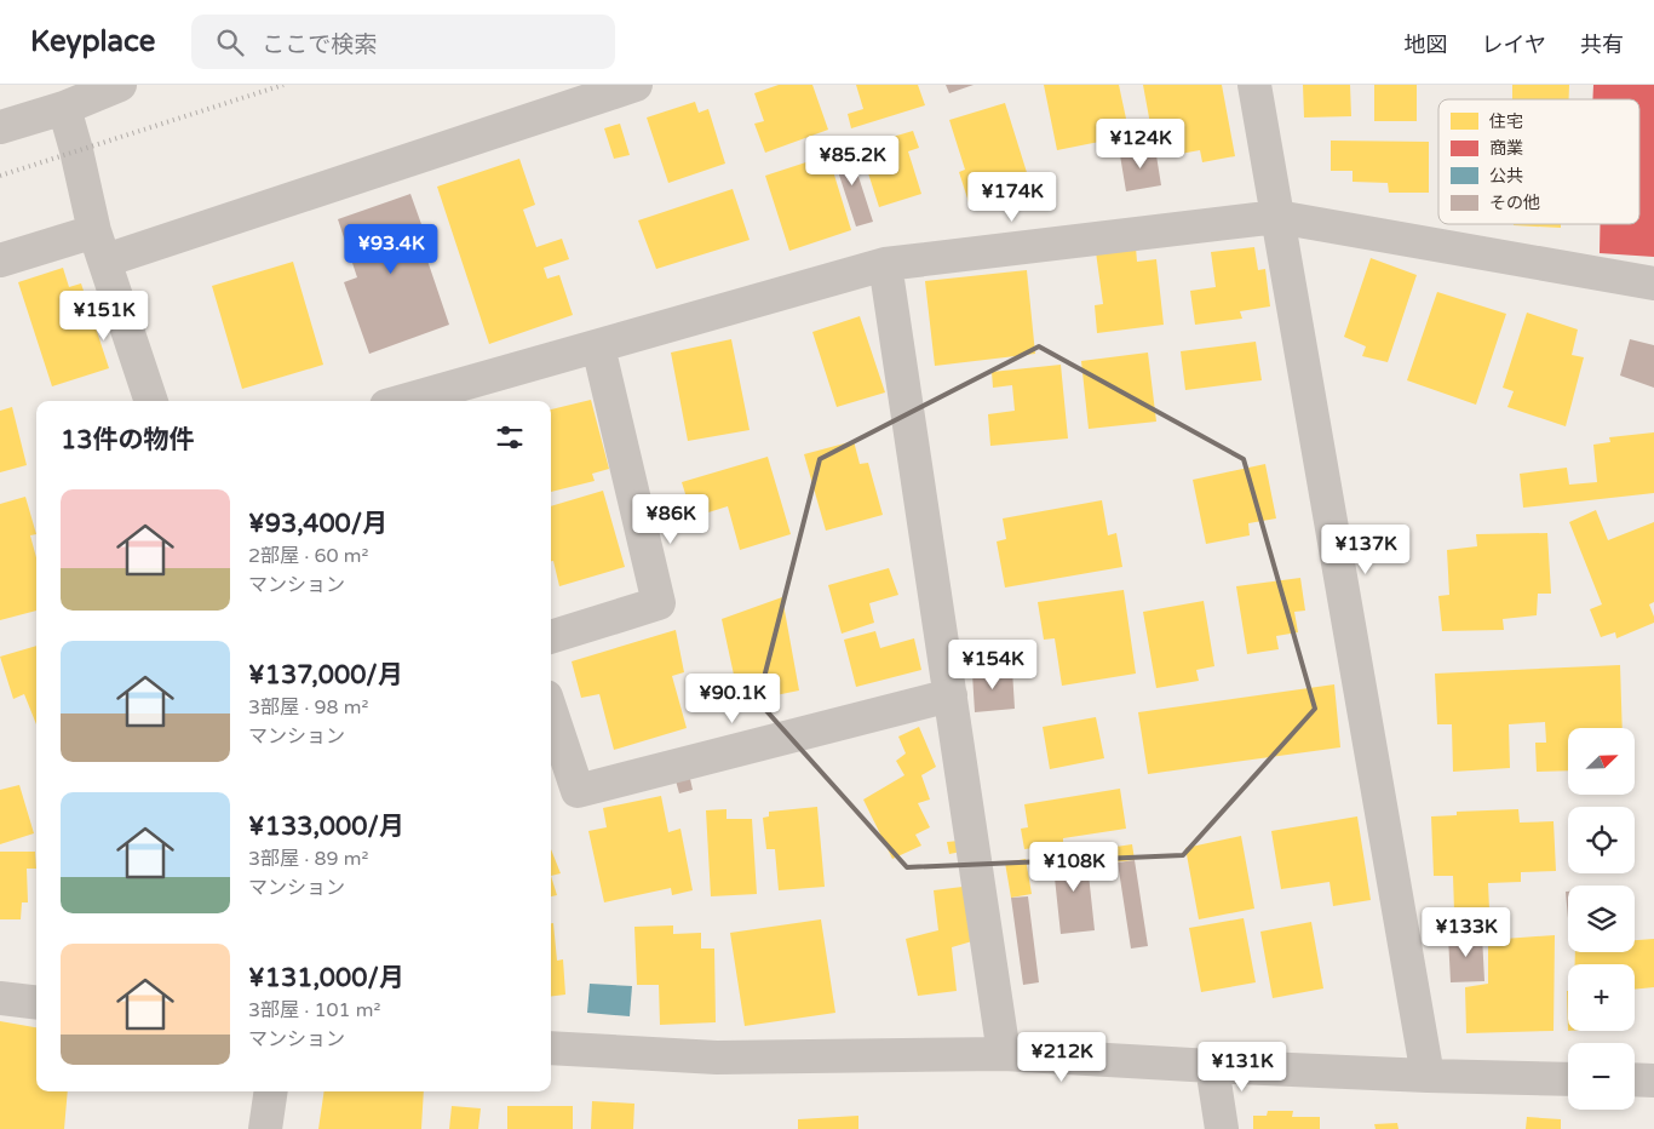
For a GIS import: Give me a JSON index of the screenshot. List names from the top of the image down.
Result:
{
  "legend": [
    "住宅",
    "商業",
    "公共",
    "その他"
  ],
  "north": "top right",
  "page": {
    "header": "Keyplace",
    "search": "ここで検索",
    "nav": ["地図", "レイヤ", "共有"],
    "price": [
      "¥124K",
      "¥85.2K",
      "¥174K",
      "¥93.4K",
      "¥151K",
      "¥86K",
      "¥137K",
      "¥154K",
      "¥90.1K",
      "¥108K",
      "¥133K",
      "¥212K",
      "¥131K"
    ],
    "heading": "13件の物件",
    "list": [
      {
        "name": "¥93,400/月",
        "note": "2部屋 · 60 m² · マンション"
      },
      {
        "name": "¥137,000/月",
        "note": "3部屋 · 98 m² · マンション"
      },
      {
        "name": "¥133,000/月",
        "note": "3部屋 · 89 m² · マンション"
      },
      {
        "name": "¥131,000/月",
        "note": "3部屋 · 101 m² · マンション"
      }
    ],
    "map_buttons": ["+", "−"]
  }
}
